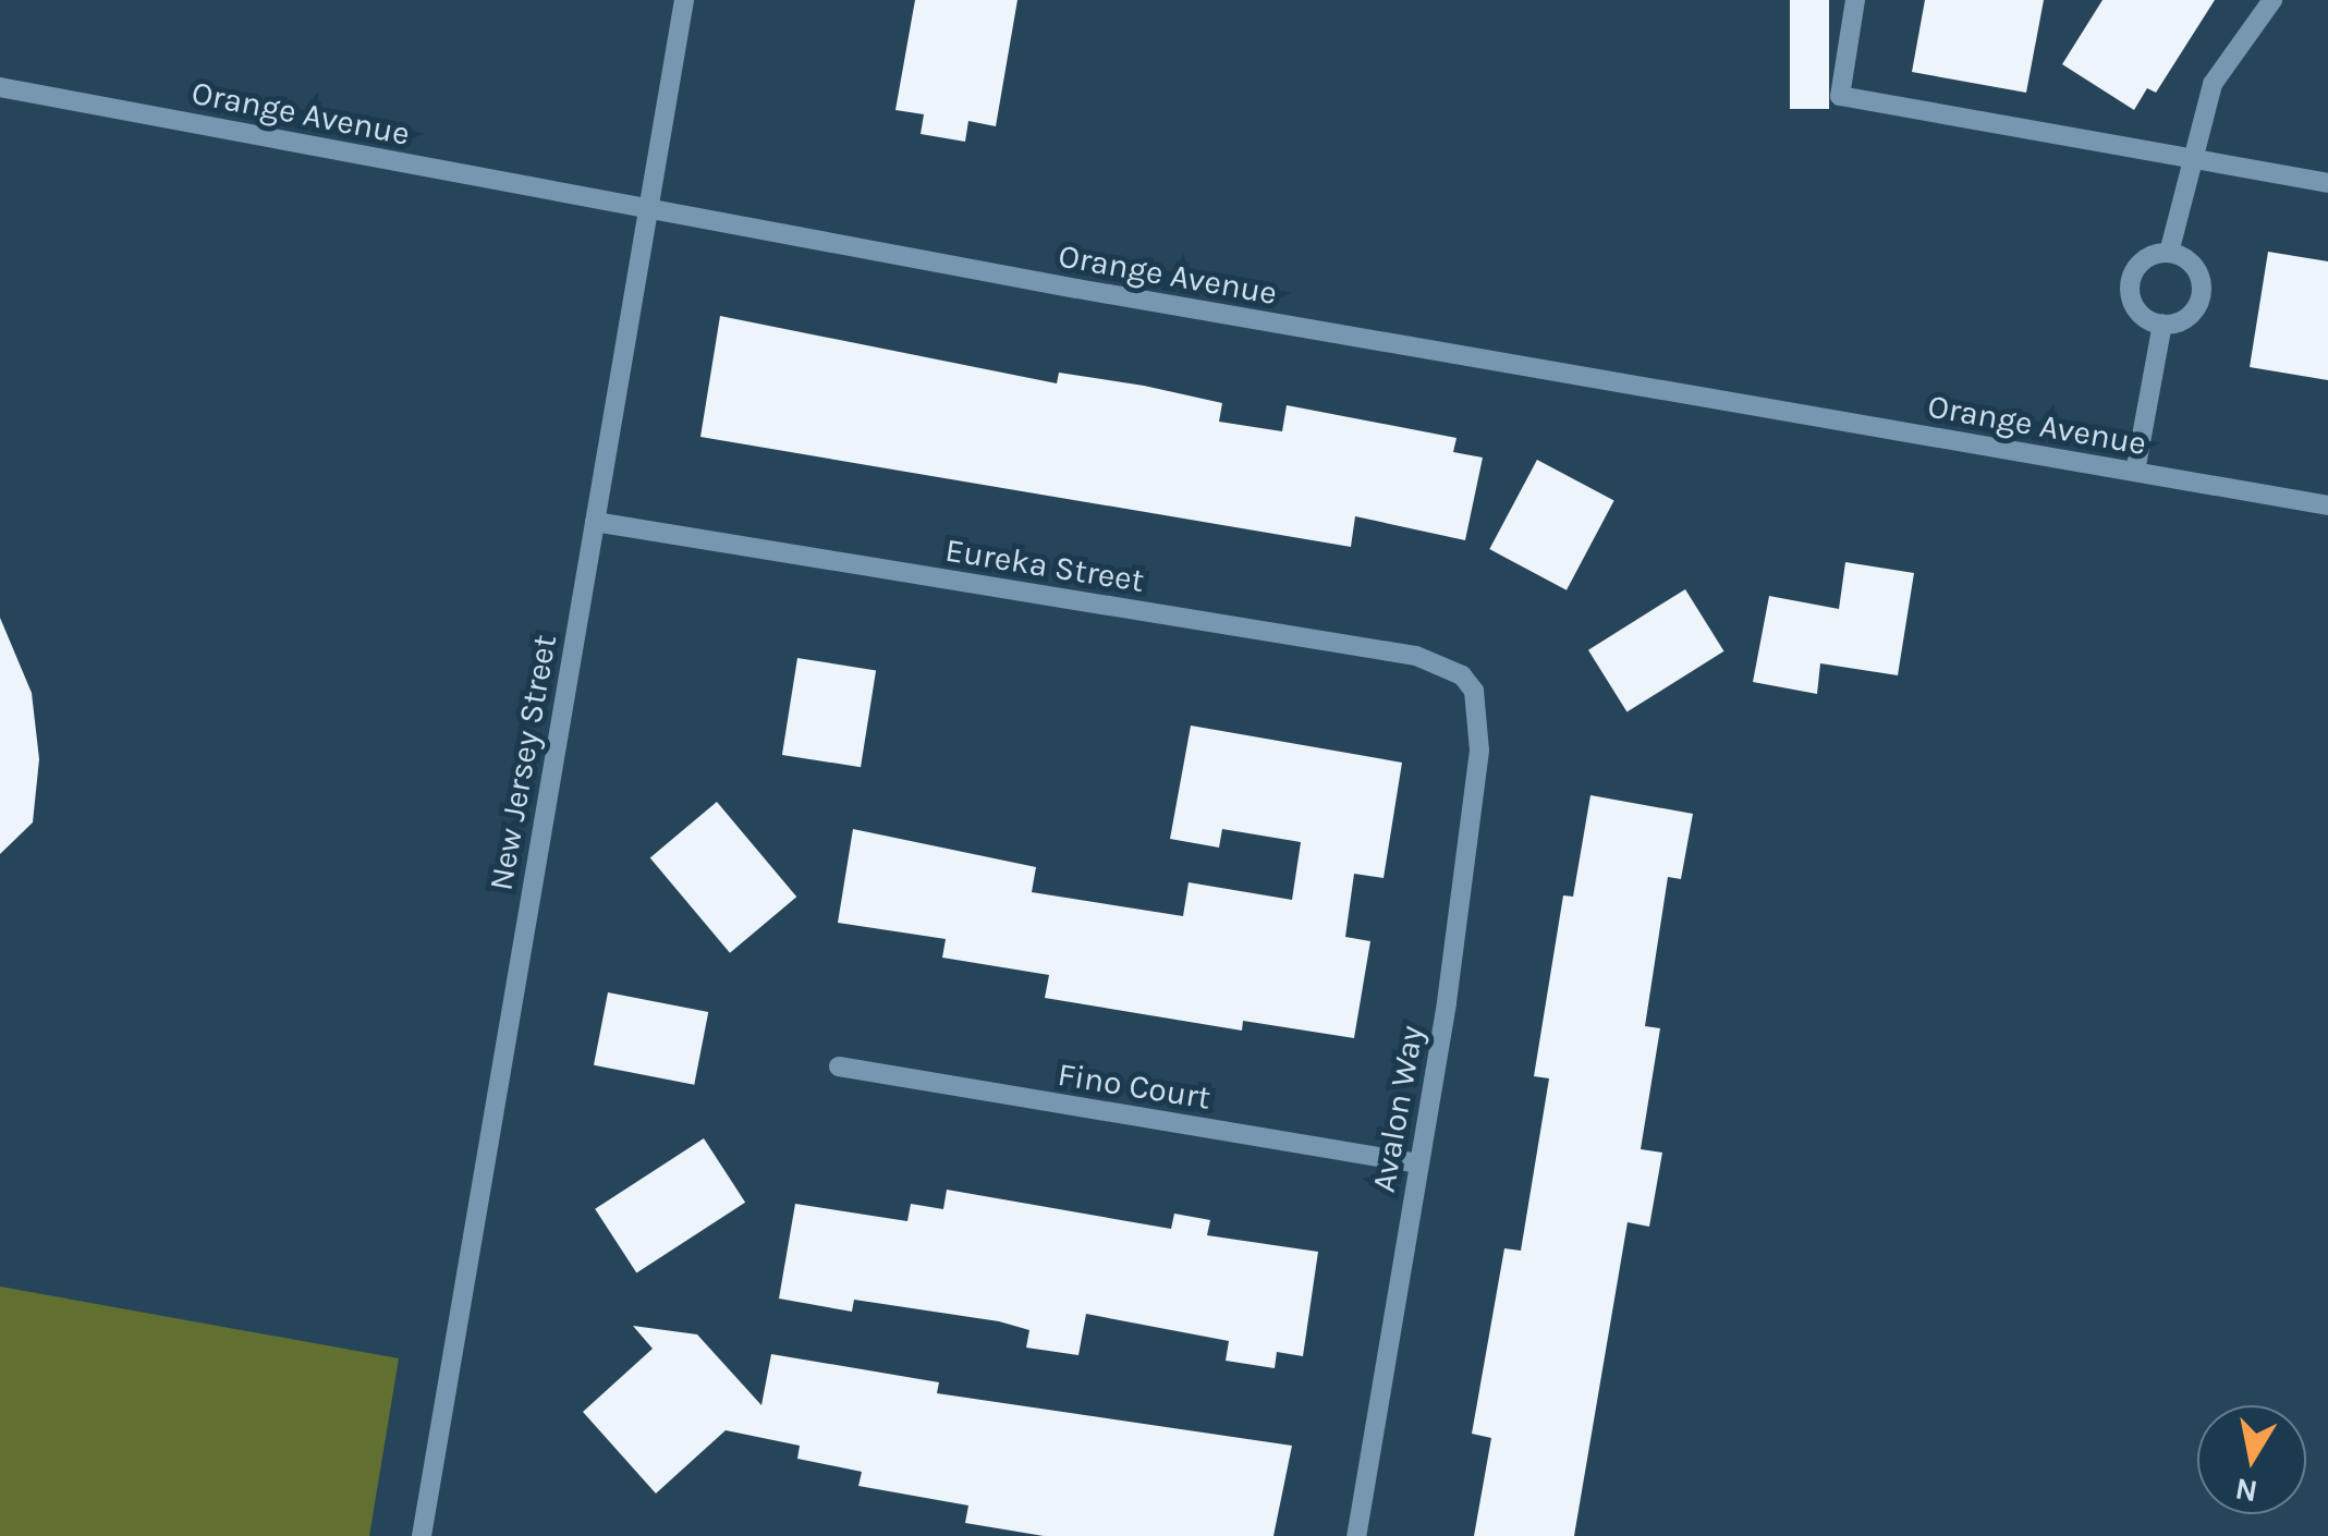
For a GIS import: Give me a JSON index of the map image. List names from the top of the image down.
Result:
{
  "streets": {
    "street": [
      "Orange Avenue",
      "Eureka Street",
      "New Jersey Street",
      "Fino Court",
      "Avalon Way"
    ]
  },
  "crossings": [
    ["Orange Avenue", "New Jersey Street"],
    ["Eureka Street", "New Jersey Street"],
    ["Eureka Street", "Avalon Way"],
    ["Fino Court", "Avalon Way"]
  ],
  "north": "bottom"
}
